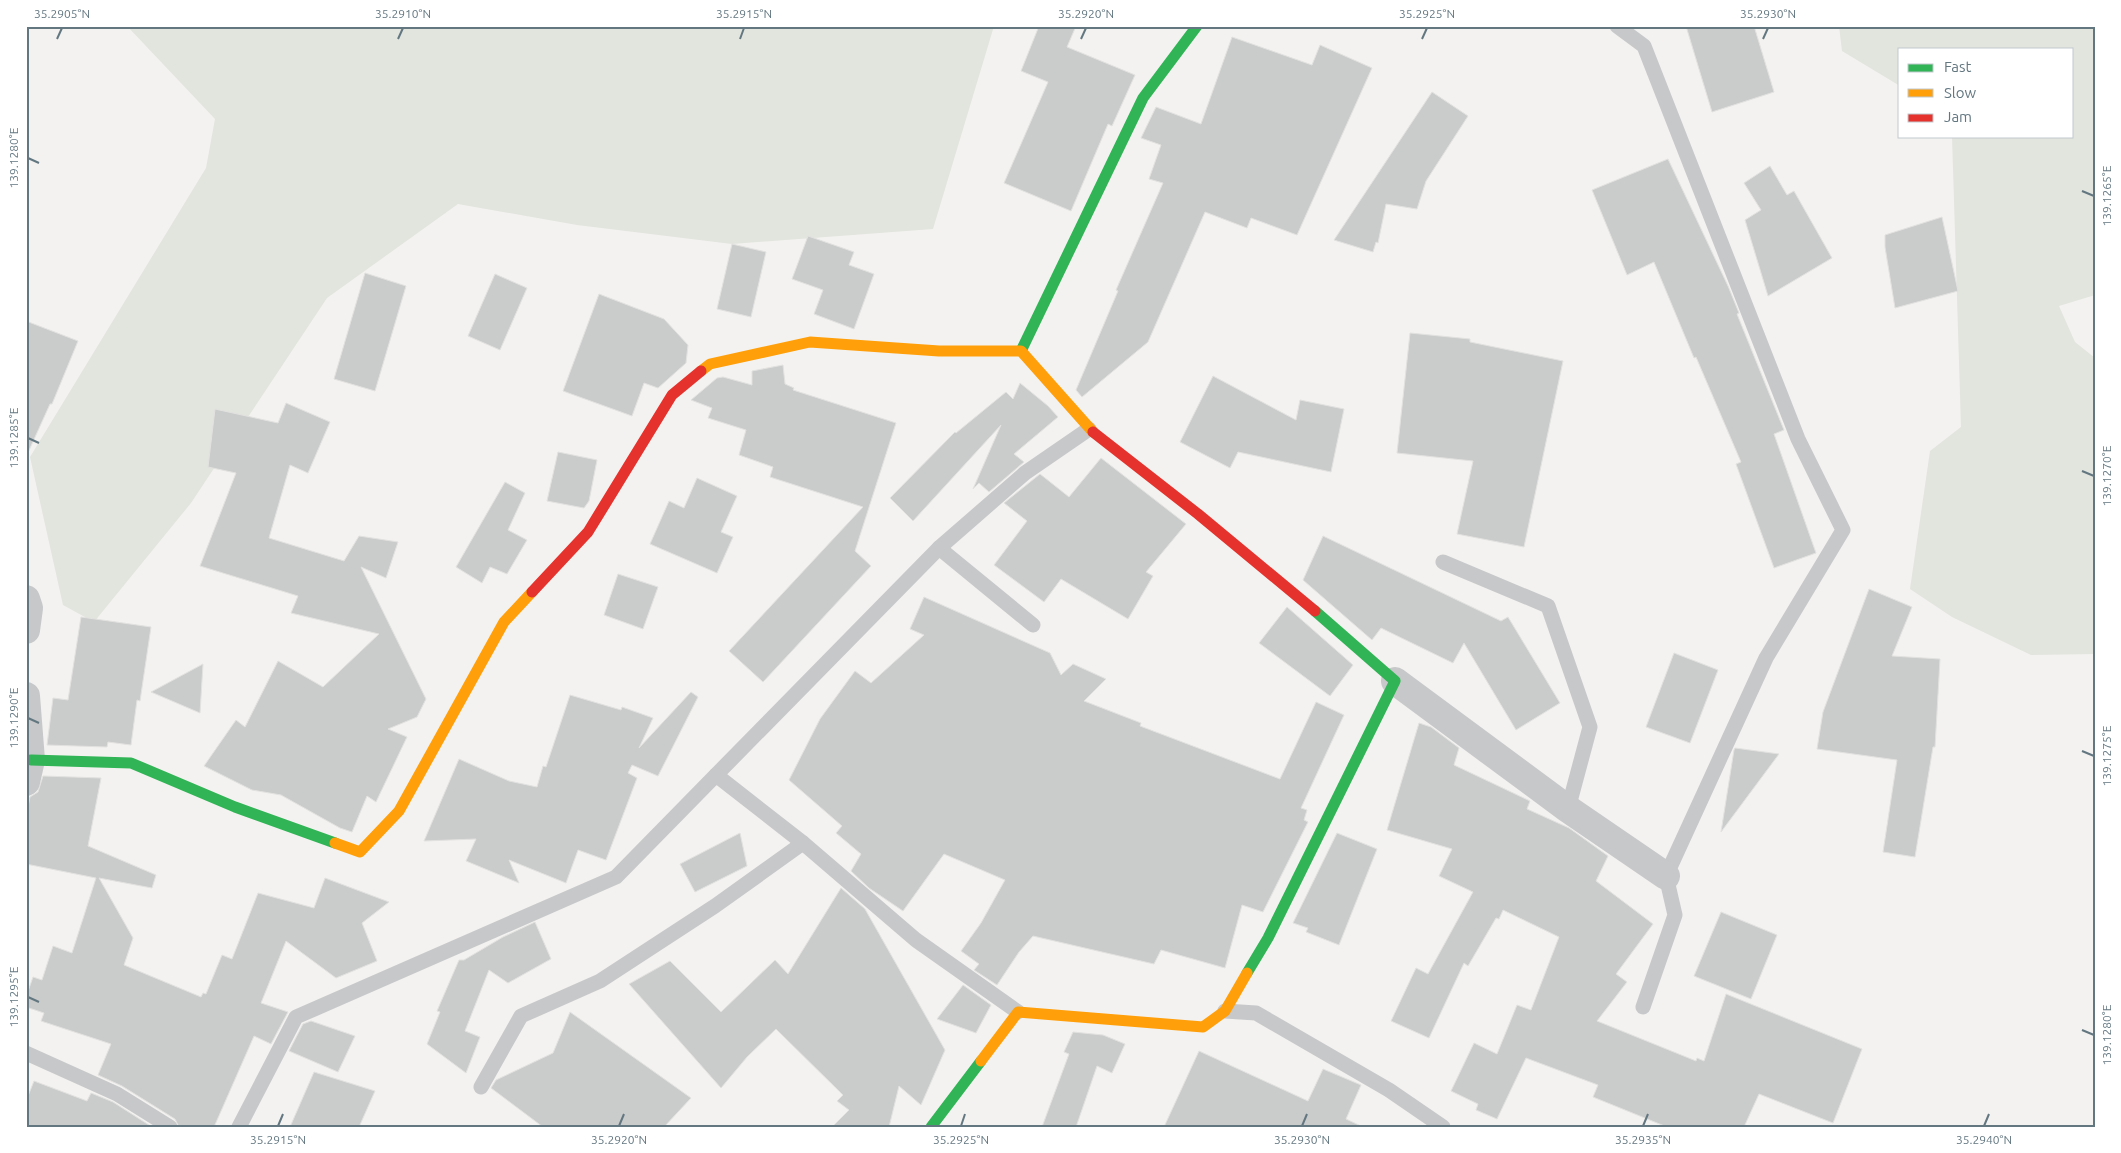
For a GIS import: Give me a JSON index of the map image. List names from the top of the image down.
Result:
{
  "legend": ["Fast", "Slow", "Jam"],
  "coordinates": [
    "35.2905°N",
    "35.2910°N",
    "35.2915°N",
    "35.2920°N",
    "35.2925°N",
    "35.2930°N",
    "139.1280°E",
    "139.1265°E",
    "139.1285°E",
    "139.1270°E",
    "139.1290°E",
    "139.1275°E",
    "139.1295°E",
    "35.2935°N",
    "35.2940°N"
  ]
}
